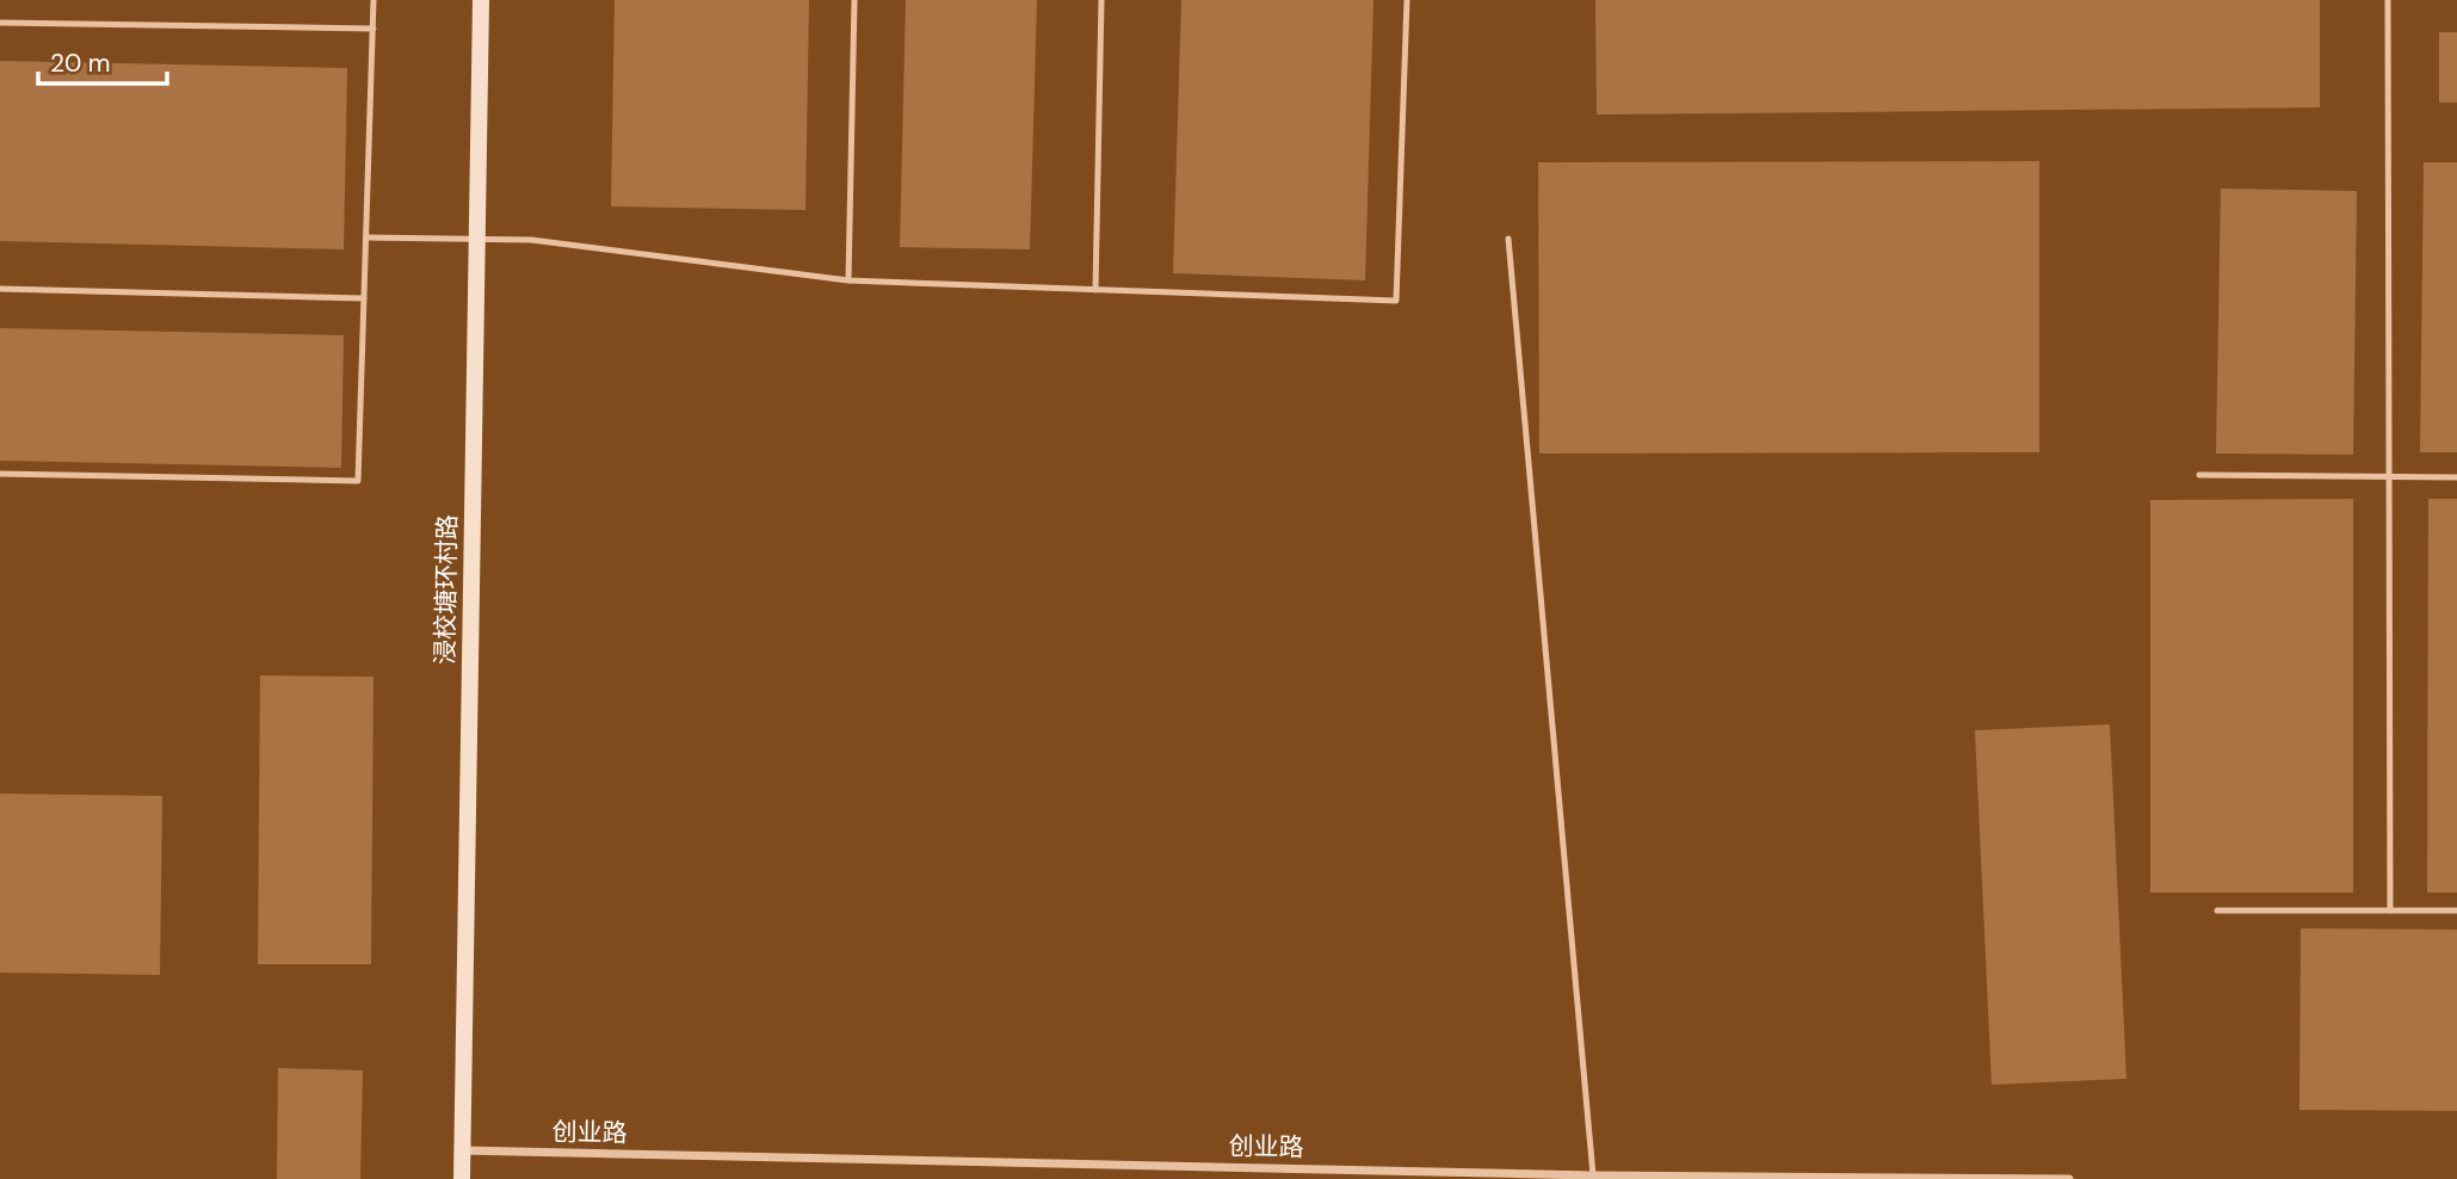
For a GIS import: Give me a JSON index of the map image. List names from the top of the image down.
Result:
{
  "streets": {
    "street": ["浸校塘环村路", "创业路"]
  },
  "crossings": [
    ["浸校塘环村路", "创业路"]
  ],
  "scale_bar": "20 m"
}
